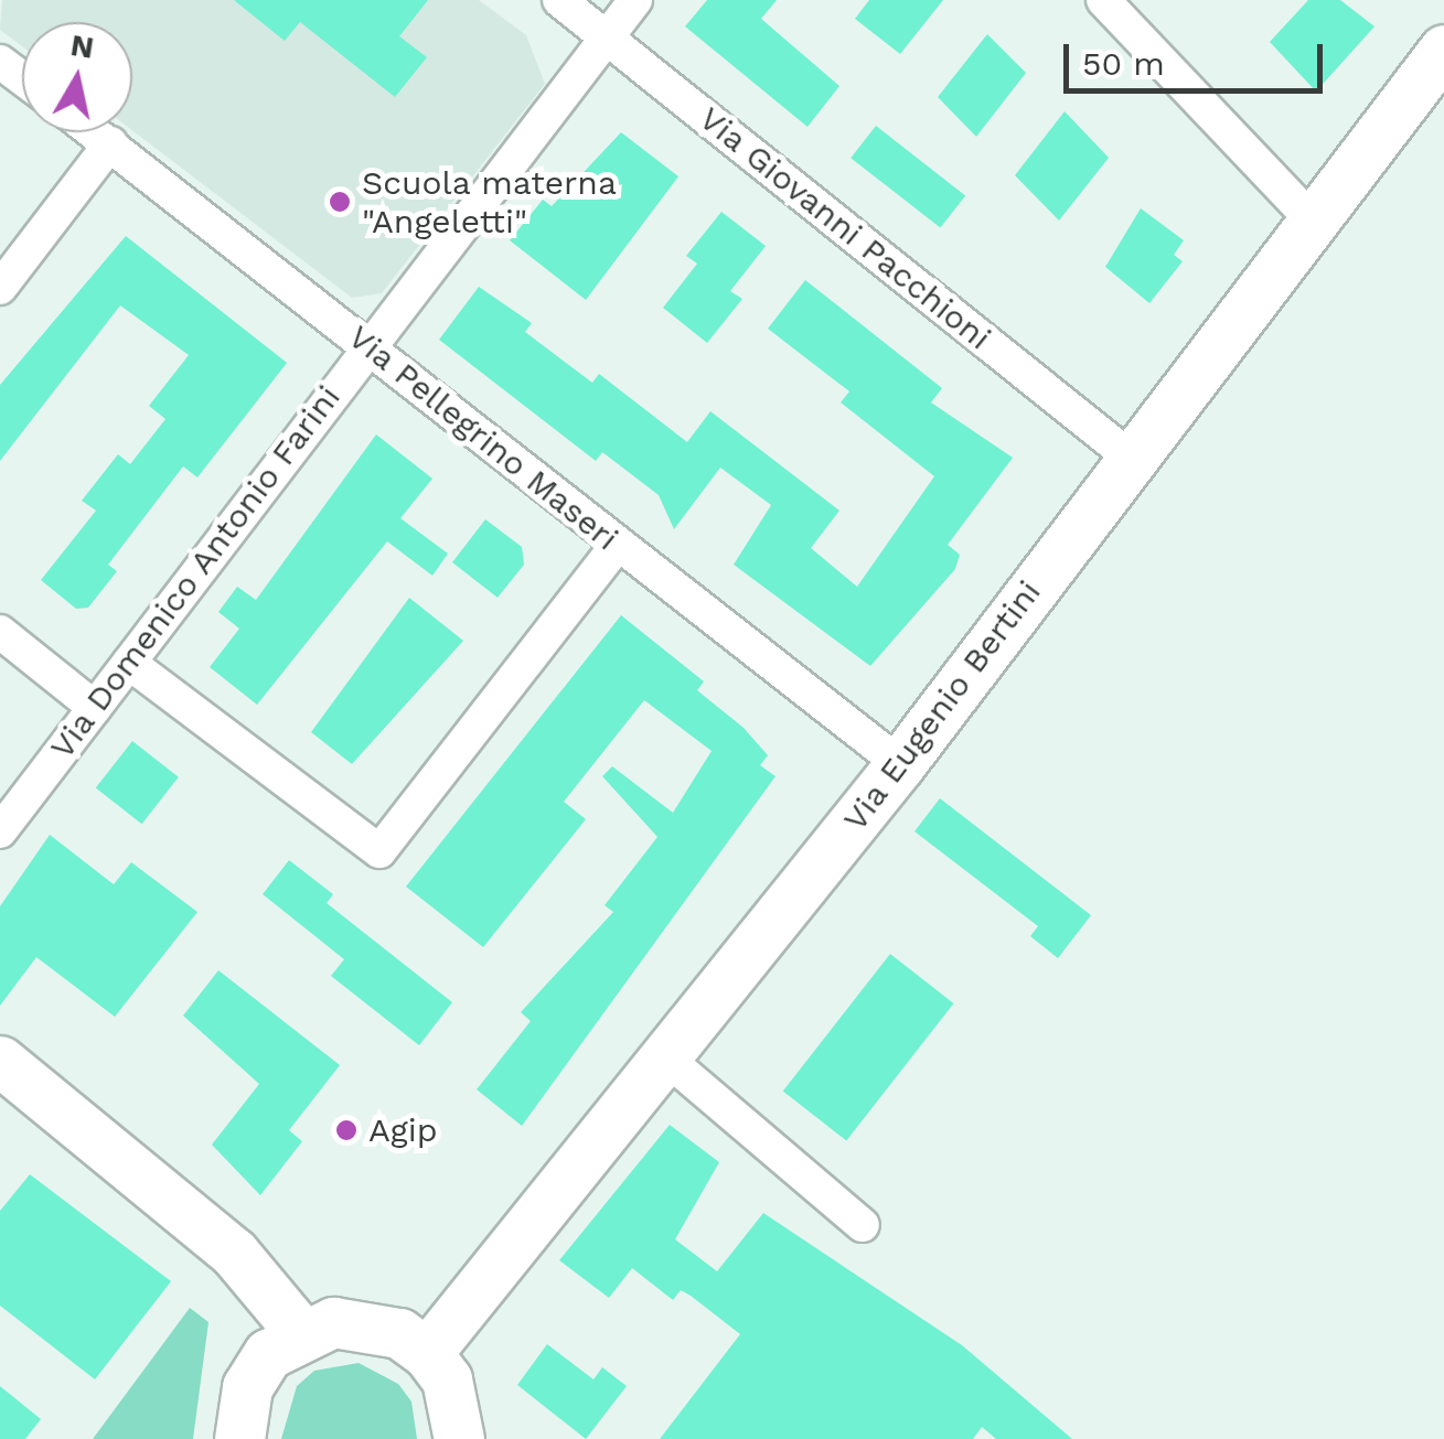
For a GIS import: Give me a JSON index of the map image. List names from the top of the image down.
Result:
{
  "streets": {
    "street": [
      "Via Giovanni Pacchioni",
      "Via Pellegrino Maseri",
      "Via Domenico Antonio Farini",
      "Via Eugenio Bertini"
    ]
  },
  "crossings": [
    ["Via Giovanni Pacchioni", "Via Domenico Antonio Farini"],
    ["Via Giovanni Pacchioni", "Via Eugenio Bertini"],
    ["Via Pellegrino Maseri", "Via Domenico Antonio Farini"],
    ["Via Pellegrino Maseri", "Via Eugenio Bertini"]
  ],
  "places": ["Scuola materna \"Angeletti\"", "Agip"],
  "scale_bar": "50 m",
  "north": "top"
}
